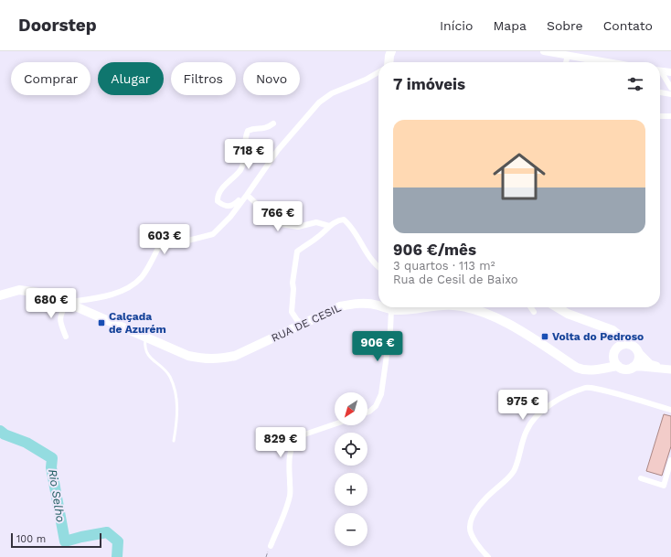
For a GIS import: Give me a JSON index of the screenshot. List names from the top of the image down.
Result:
{
  "streets": {
    "main road": ["RUA DE CESIL"]
  },
  "water": ["Rio Selho"],
  "places": {
    "transit": ["Calçada de Azurém", "Volta do Pedroso"]
  },
  "scale_bar": "100 m",
  "north": "bottom left",
  "page": {
    "header": "Doorstep",
    "nav": [
      "Início",
      "Mapa",
      "Sobre",
      "Contato"
    ],
    "chip": [
      "Comprar",
      "Alugar",
      "Filtros",
      "Novo"
    ],
    "heading": "7 imóveis",
    "list": [
      {
        "name": "906 €/mês",
        "note": "3 quartos · 113 m² · Rua de Cesil de Baixo"
      }
    ],
    "price": [
      "718 €",
      "766 €",
      "603 €",
      "680 €",
      "906 €",
      "975 €",
      "829 €"
    ],
    "map_buttons": ["+", "−"],
    "scale": "100 m"
  }
}
